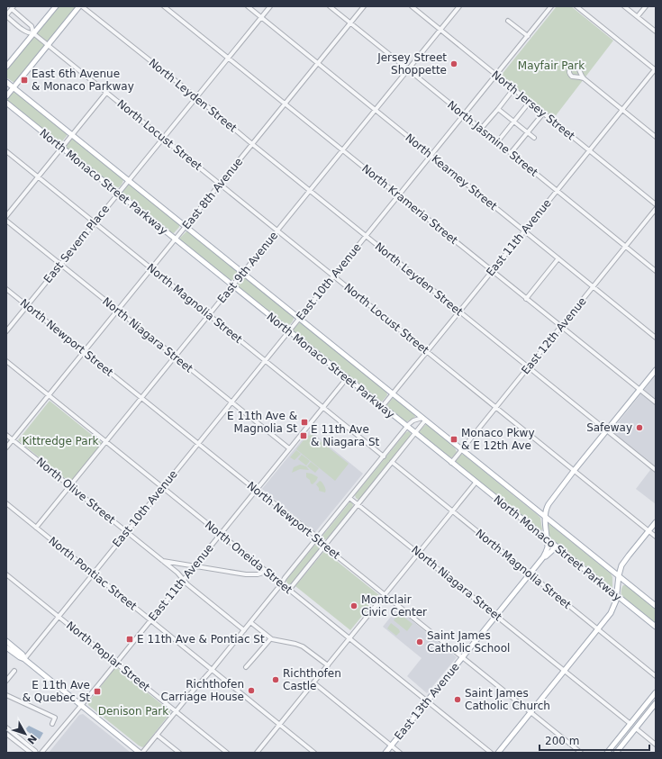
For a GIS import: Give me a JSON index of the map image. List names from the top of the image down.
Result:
{
  "streets": {
    "main road": ["North Monaco Street Parkway", "East 13th Avenue"],
    "street": [
      "North Leyden Street",
      "North Jersey Street",
      "North Locust Street",
      "North Jasmine Street",
      "North Kearney Street",
      "East 8th Avenue",
      "North Krameria Street",
      "East 11th Avenue",
      "East Severn Place",
      "East 9th Avenue",
      "East 10th Avenue",
      "North Magnolia Street",
      "North Niagara Street",
      "East 12th Avenue",
      "North Newport Street",
      "North Olive Street",
      "North Oneida Street",
      "North Pontiac Street",
      "North Poplar Street"
    ]
  },
  "crossings": [
    ["North Leyden Street", "East 8th Avenue"],
    ["North Leyden Street", "East 11th Avenue"],
    ["North Leyden Street", "East Severn Place"],
    ["North Leyden Street", "East 9th Avenue"],
    ["North Leyden Street", "East 10th Avenue"],
    ["North Leyden Street", "East 12th Avenue"],
    ["North Leyden Street", "East 13th Avenue"],
    ["North Jersey Street", "East 11th Avenue"],
    ["North Jersey Street", "East 9th Avenue"],
    ["North Jersey Street", "East 10th Avenue"],
    ["North Locust Street", "East 8th Avenue"],
    ["North Locust Street", "East 11th Avenue"],
    ["North Locust Street", "East Severn Place"],
    ["North Locust Street", "East 9th Avenue"],
    ["North Locust Street", "East 10th Avenue"],
    ["North Locust Street", "East 12th Avenue"],
    ["North Locust Street", "East 13th Avenue"],
    ["North Jasmine Street", "East 8th Avenue"],
    ["North Jasmine Street", "East 11th Avenue"],
    ["North Jasmine Street", "East 9th Avenue"],
    ["North Jasmine Street", "East 10th Avenue"],
    ["North Jasmine Street", "East 12th Avenue"],
    ["North Kearney Street", "East 8th Avenue"],
    ["North Kearney Street", "East 11th Avenue"],
    ["North Kearney Street", "East Severn Place"],
    ["North Kearney Street", "East 9th Avenue"],
    ["North Kearney Street", "East 10th Avenue"],
    ["North Kearney Street", "East 12th Avenue"],
    ["North Monaco Street Parkway", "East 8th Avenue"],
    ["North Monaco Street Parkway", "East 11th Avenue"],
    ["North Monaco Street Parkway", "East Severn Place"],
    ["North Monaco Street Parkway", "East 9th Avenue"],
    ["North Monaco Street Parkway", "East 10th Avenue"],
    ["North Monaco Street Parkway", "East 12th Avenue"],
    ["North Monaco Street Parkway", "East 13th Avenue"],
    ["East 8th Avenue", "North Krameria Street"],
    ["East 8th Avenue", "North Magnolia Street"],
    ["East 8th Avenue", "North Niagara Street"],
    ["East 8th Avenue", "North Newport Street"],
    ["East 8th Avenue", "North Olive Street"],
    ["East 8th Avenue", "North Oneida Street"],
    ["North Krameria Street", "East 11th Avenue"],
    ["North Krameria Street", "East Severn Place"],
    ["North Krameria Street", "East 9th Avenue"],
    ["North Krameria Street", "East 10th Avenue"],
    ["North Krameria Street", "East 12th Avenue"],
    ["North Krameria Street", "East 13th Avenue"],
    ["East 11th Avenue", "North Magnolia Street"],
    ["East 11th Avenue", "North Niagara Street"],
    ["East 11th Avenue", "North Newport Street"],
    ["East 11th Avenue", "North Olive Street"],
    ["East 11th Avenue", "North Oneida Street"],
    ["East 11th Avenue", "North Pontiac Street"],
    ["East 11th Avenue", "North Poplar Street"],
    ["East Severn Place", "North Magnolia Street"],
    ["East Severn Place", "North Niagara Street"],
    ["East Severn Place", "North Newport Street"],
    ["East 9th Avenue", "North Magnolia Street"],
    ["East 9th Avenue", "North Niagara Street"],
    ["East 9th Avenue", "North Newport Street"],
    ["East 9th Avenue", "North Olive Street"],
    ["East 9th Avenue", "North Oneida Street"],
    ["East 9th Avenue", "North Pontiac Street"],
    ["East 10th Avenue", "North Magnolia Street"],
    ["East 10th Avenue", "North Niagara Street"],
    ["East 10th Avenue", "North Newport Street"],
    ["East 10th Avenue", "North Olive Street"],
    ["East 10th Avenue", "North Oneida Street"],
    ["East 10th Avenue", "North Pontiac Street"],
    ["East 10th Avenue", "North Poplar Street"],
    ["North Magnolia Street", "East 13th Avenue"],
    ["North Niagara Street", "East 13th Avenue"],
    ["North Newport Street", "East 13th Avenue"],
    ["North Oneida Street", "East 13th Avenue"]
  ],
  "parks": ["Mayfair Park", "Kittredge Park", "Denison Park"],
  "places": {
    "other": [
      "Jersey Street Shoppette",
      "Safeway",
      "Montclair Civic Center",
      "Saint James Catholic School",
      "Richthofen Castle",
      "Richthofen Carriage House",
      "Saint James Catholic Church"
    ],
    "transit": [
      "East 6th Avenue & Monaco Parkway",
      "E 11th Ave & Magnolia St",
      "E 11th Ave & Niagara St",
      "Monaco Pkwy & E 12th Ave",
      "E 11th Ave & Pontiac St",
      "E 11th Ave & Quebec St"
    ]
  },
  "scale_bar": "200 m",
  "north": "bottom right"
}
